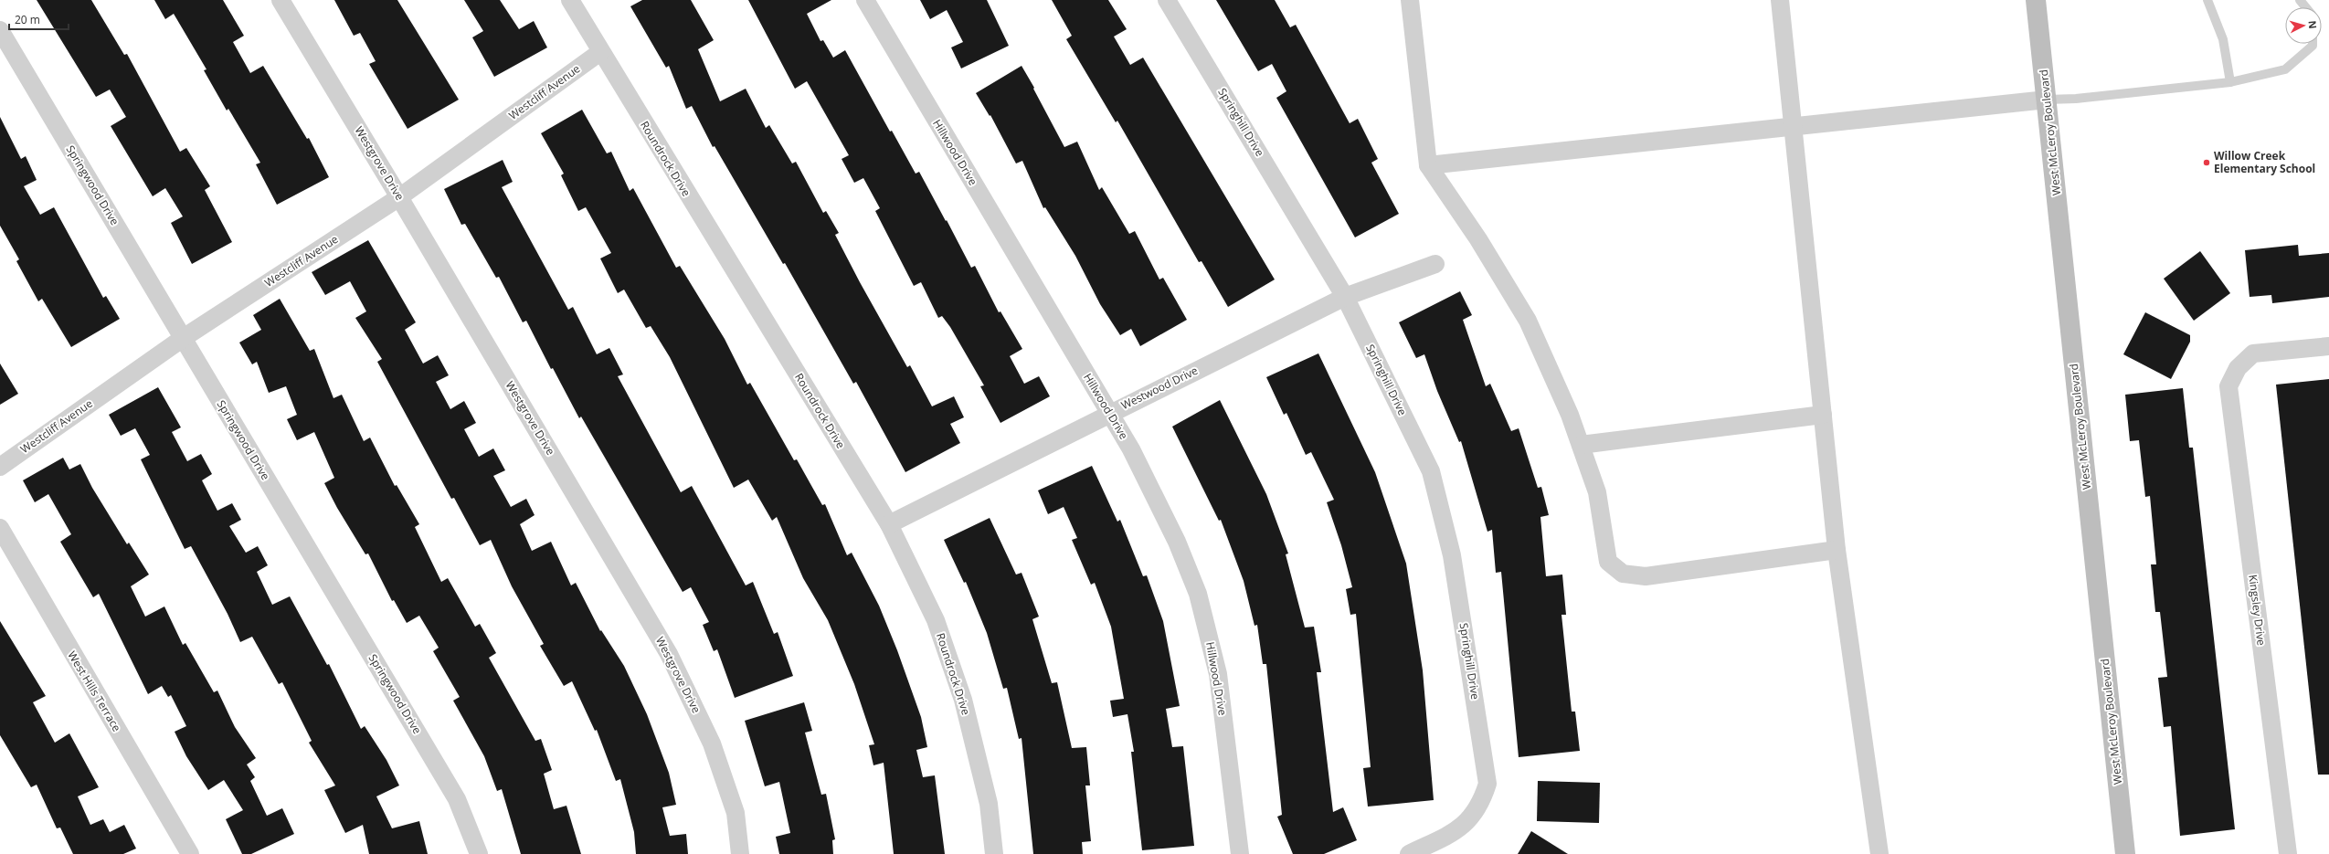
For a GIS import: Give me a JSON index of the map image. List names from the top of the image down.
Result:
{
  "streets": {
    "main road": ["West McLeroy Boulevard"],
    "street": [
      "Westcliff Avenue",
      "Springhill Drive",
      "Hillwood Drive",
      "Roundrock Drive",
      "Westgrove Drive",
      "Springwood Drive",
      "Westwood Drive",
      "Kingsley Drive",
      "West Hills Terrace"
    ]
  },
  "crossings": [
    ["Westcliff Avenue", "Roundrock Drive"],
    ["Westcliff Avenue", "Westgrove Drive"],
    ["Westcliff Avenue", "Springwood Drive"],
    ["Springhill Drive", "Westwood Drive"],
    ["Hillwood Drive", "Westwood Drive"],
    ["Roundrock Drive", "Westwood Drive"]
  ],
  "places": ["Willow Creek Elementary School"],
  "scale_bar": "20 m",
  "north": "right"
}
